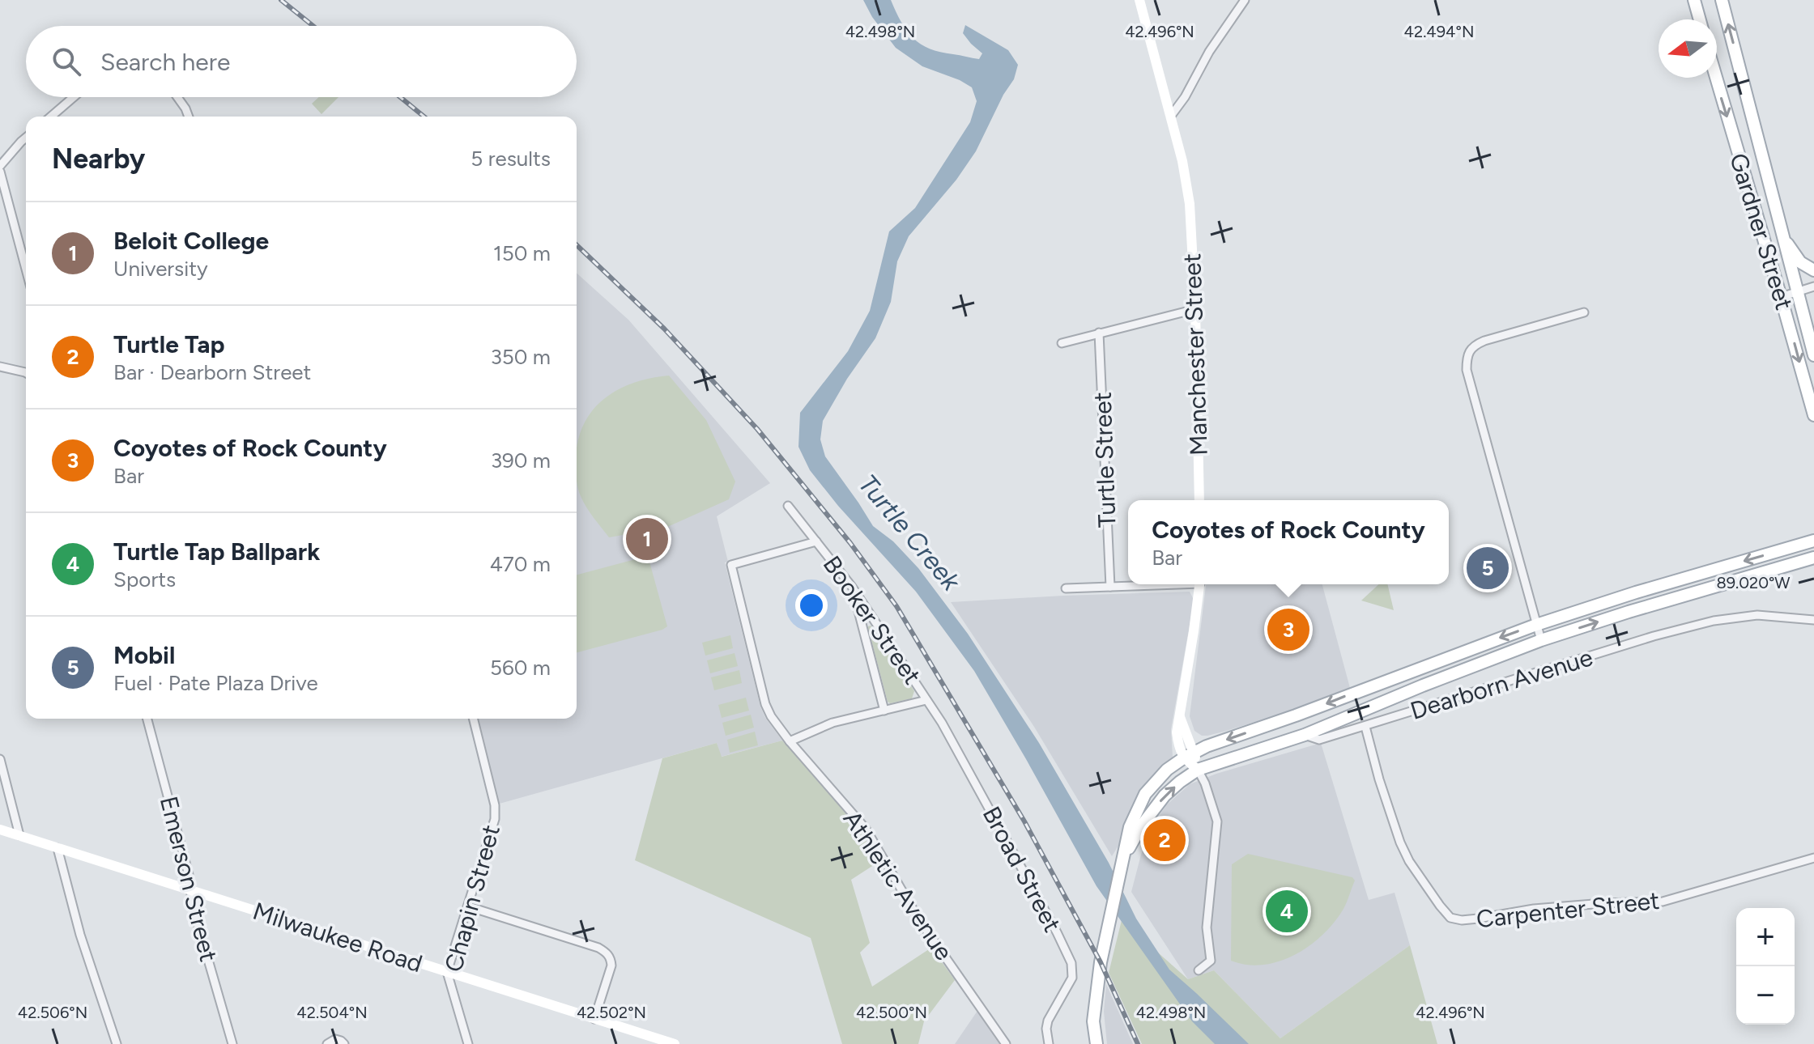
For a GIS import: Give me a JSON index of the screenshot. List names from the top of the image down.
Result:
{
  "streets": {
    "main road": ["Gardner Street"],
    "street": [
      "Manchester Street",
      "Turtle Street",
      "Booker Street",
      "Dearborn Avenue",
      "Broad Street",
      "Emerson Street",
      "Athletic Avenue",
      "Chapin Street",
      "Carpenter Street",
      "Milwaukee Road"
    ]
  },
  "crossings": [
    ["Booker Street", "Broad Street"],
    ["Booker Street", "Athletic Avenue"],
    ["Dearborn Avenue", "Carpenter Street"],
    ["Emerson Street", "Milwaukee Road"],
    ["Chapin Street", "Milwaukee Road"]
  ],
  "water": ["Turtle Creek"],
  "north": "left",
  "page": {
    "search": "Search here",
    "heading": ["Nearby", "5 results"],
    "list": [
      {
        "mark": "1",
        "name": "Beloit College",
        "note": "University",
        "value": "150 m"
      },
      {
        "mark": "2",
        "name": "Turtle Tap",
        "note": "Bar · Dearborn Street",
        "value": "350 m"
      },
      {
        "mark": "3",
        "name": "Coyotes of Rock County",
        "note": "Bar",
        "value": "390 m"
      },
      {
        "mark": "4",
        "name": "Turtle Tap Ballpark",
        "note": "Sports",
        "value": "470 m"
      },
      {
        "mark": "5",
        "name": "Mobil",
        "note": "Fuel · Pate Plaza Drive",
        "value": "560 m"
      }
    ],
    "popup": ["Coyotes of Rock County", "Bar"],
    "pins": [
      "1",
      "5",
      "3",
      "2",
      "4"
    ],
    "map_buttons": ["+", "−"]
  },
  "coordinates": [
    "42.498°N",
    "42.496°N",
    "42.494°N",
    "89.020°W",
    "42.506°N",
    "42.504°N",
    "42.502°N",
    "42.500°N"
  ]
}
